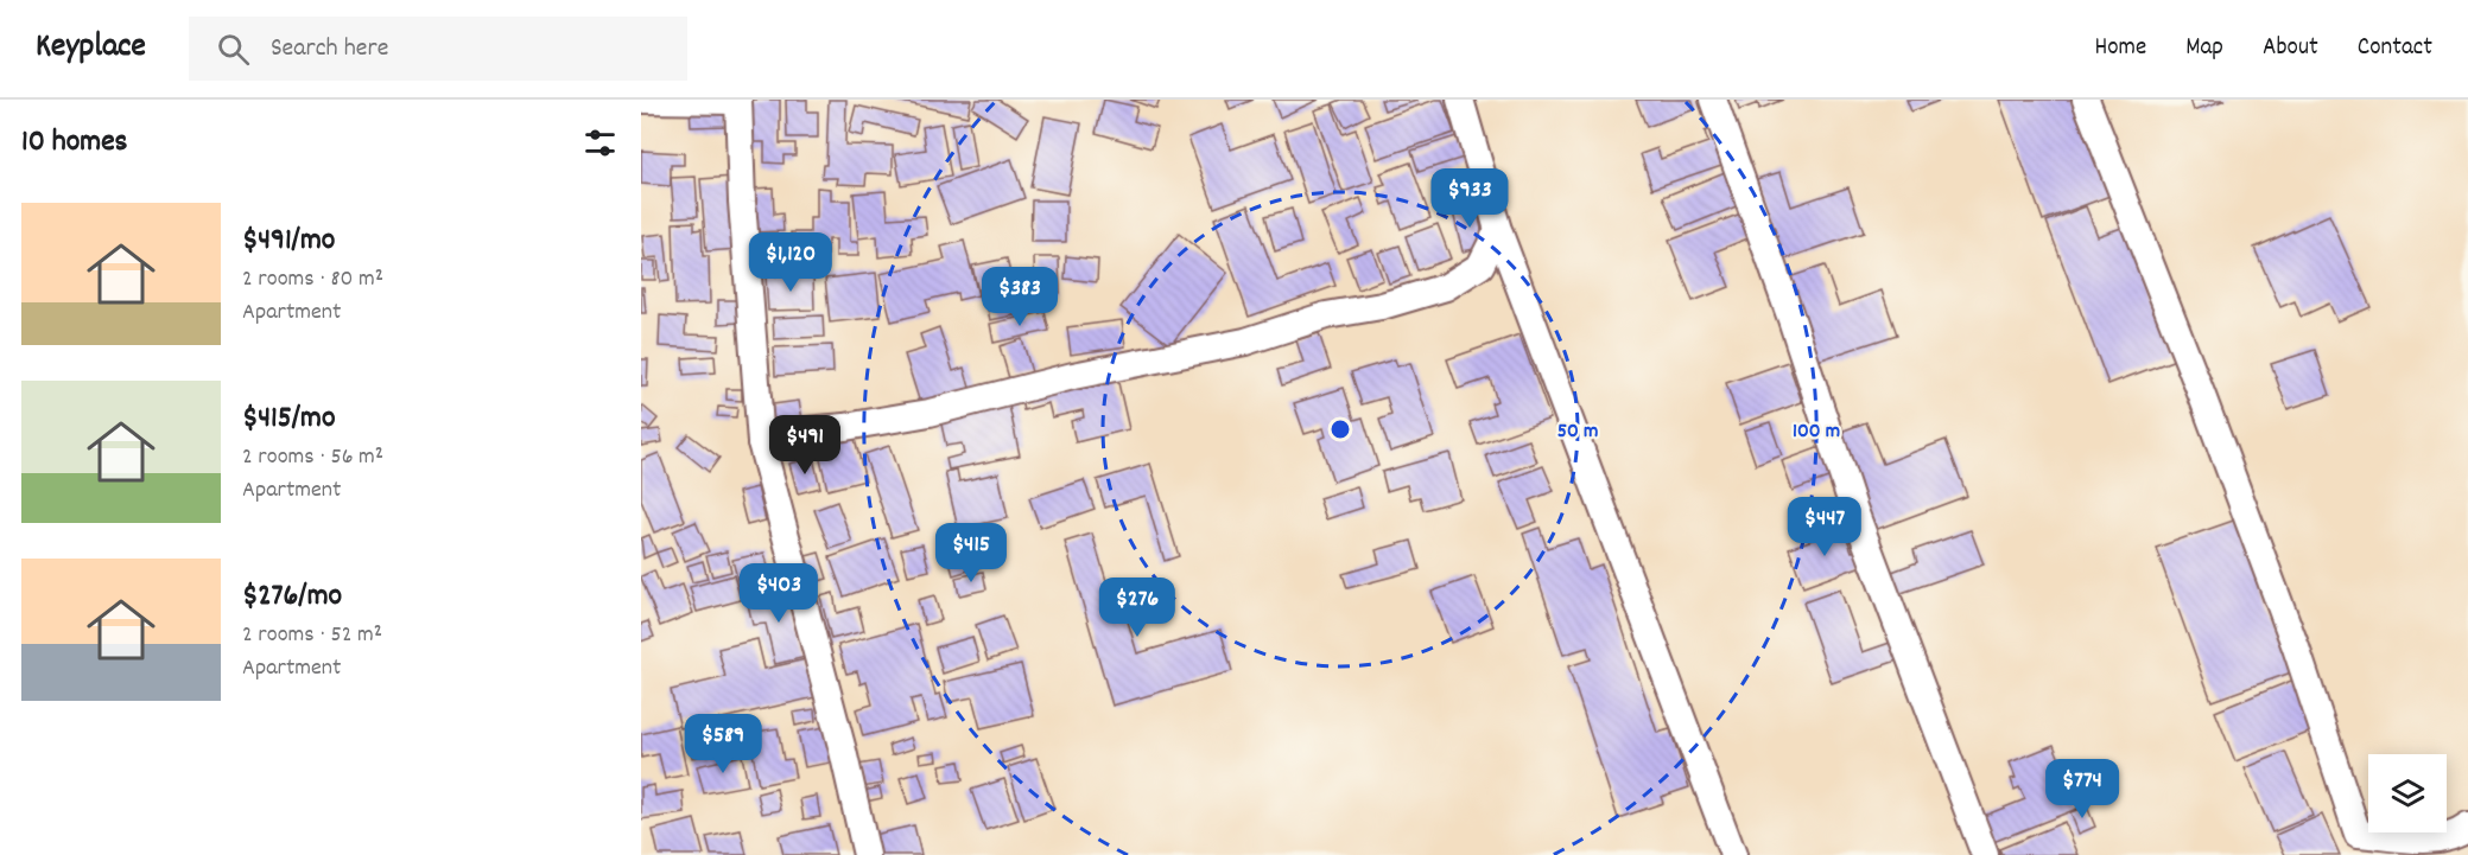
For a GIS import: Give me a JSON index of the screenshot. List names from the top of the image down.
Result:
{
  "page": {
    "header": "Keyplace",
    "search": "Search here",
    "nav": [
      "Home",
      "Map",
      "About",
      "Contact"
    ],
    "heading": "10 homes",
    "price": [
      "$933",
      "$1,120",
      "$383",
      "$491",
      "$447",
      "$415",
      "$403",
      "$276",
      "$589",
      "$774"
    ],
    "list": [
      {
        "name": "$491/mo",
        "note": "2 rooms · 80 m² · Apartment"
      },
      {
        "name": "$415/mo",
        "note": "2 rooms · 56 m² · Apartment"
      },
      {
        "name": "$276/mo",
        "note": "2 rooms · 52 m² · Apartment"
      }
    ]
  },
  "rings": ["50 m", "100 m"]
}
